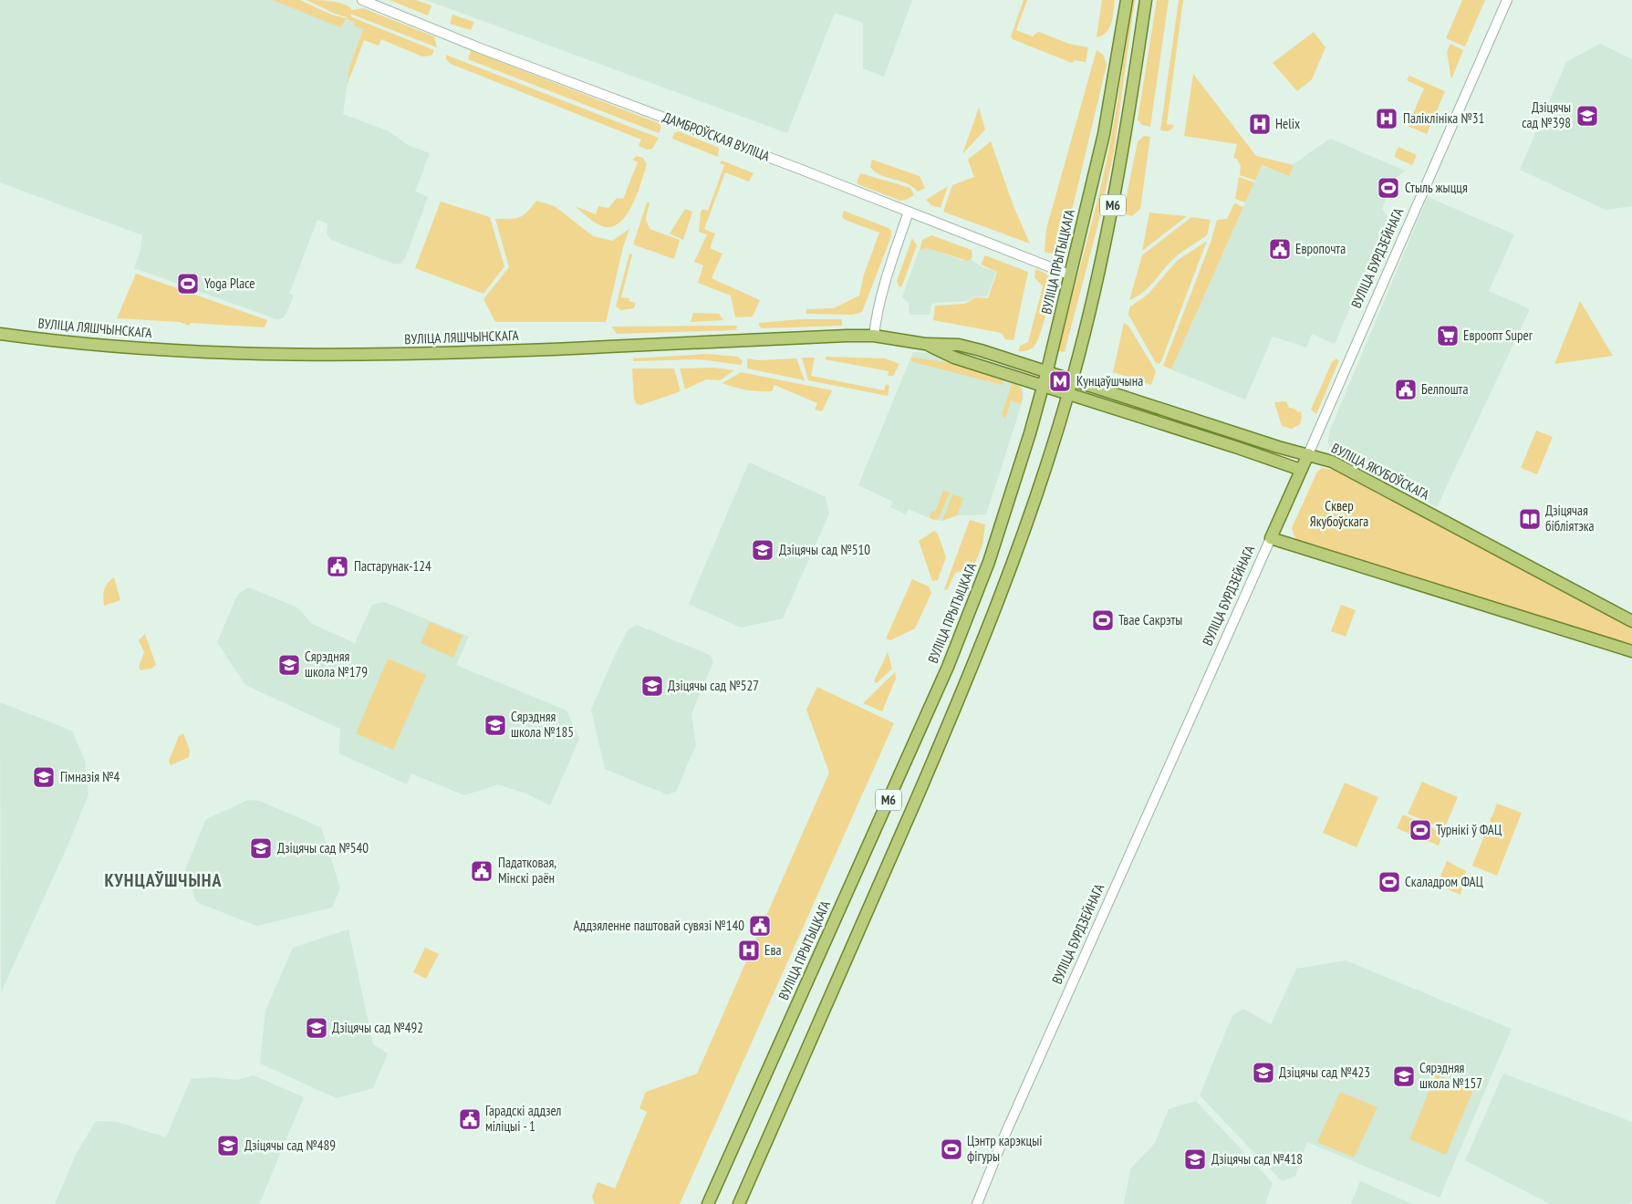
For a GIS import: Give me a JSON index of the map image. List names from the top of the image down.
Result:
{
  "streets": {
    "main road": [
      "М6",
      "ВУЛІЦА БУРДЗЕЙНАГА",
      "ВУЛІЦА ПРЫТЫЦКАГА",
      "ВУЛІЦА ЛЯШЧЫНСКАГА",
      "ВУЛІЦА ЯКУБОЎСКАГА"
    ],
    "street": ["ДАМБРОЎСКАЯ ВУЛІЦА"]
  },
  "crossings": [
    ["ДАМБРОЎСКАЯ ВУЛІЦА", "ВУЛІЦА ПРЫТЫЦКАГА"],
    ["М6", "ВУЛІЦА ЛЯШЧЫНСКАГА"],
    ["М6", "ВУЛІЦА ЯКУБОЎСКАГА"],
    ["ВУЛІЦА БУРДЗЕЙНАГА", "ВУЛІЦА ЯКУБОЎСКАГА"],
    ["ВУЛІЦА ПРЫТЫЦКАГА", "ВУЛІЦА ЛЯШЧЫНСКАГА"],
    ["ВУЛІЦА ЛЯШЧЫНСКАГА", "ВУЛІЦА ЯКУБОЎСКАГА"]
  ],
  "districts": ["КУНЦАЎШЧЫНА"],
  "parks": ["Сквер Якубоўскага"],
  "places": {
    "school or university": [
      "Дзіцячы сад №398",
      "Дзіцячы сад №510",
      "Сярэдняя школа №179",
      "Дзіцячы сад №527",
      "Сярэдняя школа №185",
      "Гімназія №4",
      "Дзіцячы сад №540",
      "Дзіцячы сад №492",
      "Дзіцячы сад №423",
      "Сярэдняя школа №157",
      "Дзіцячы сад №489",
      "Дзіцячы сад №418"
    ],
    "hospital": ["Паліклініка №31", "Helix", "Ева"],
    "sports": [
      "Стыль жыцця",
      "Yoga Place",
      "Твае Сакрэты",
      "Турнікі ў ФАЦ",
      "Скаладром ФАЦ",
      "Цэнтр карэкцыі фігуры"
    ],
    "public building": [
      "Европочта",
      "Белпошта",
      "Пастарунак-124",
      "Падатковая, Мінскі раён",
      "Аддзяленне паштовай сувязі №140",
      "Гарадскі аддзел міліцыі - 1"
    ],
    "supermarket": ["Евроопт Super"],
    "metro station": ["Кунцаўшчына"],
    "library": ["Дзіцячая бібліятэка"]
  }
}
